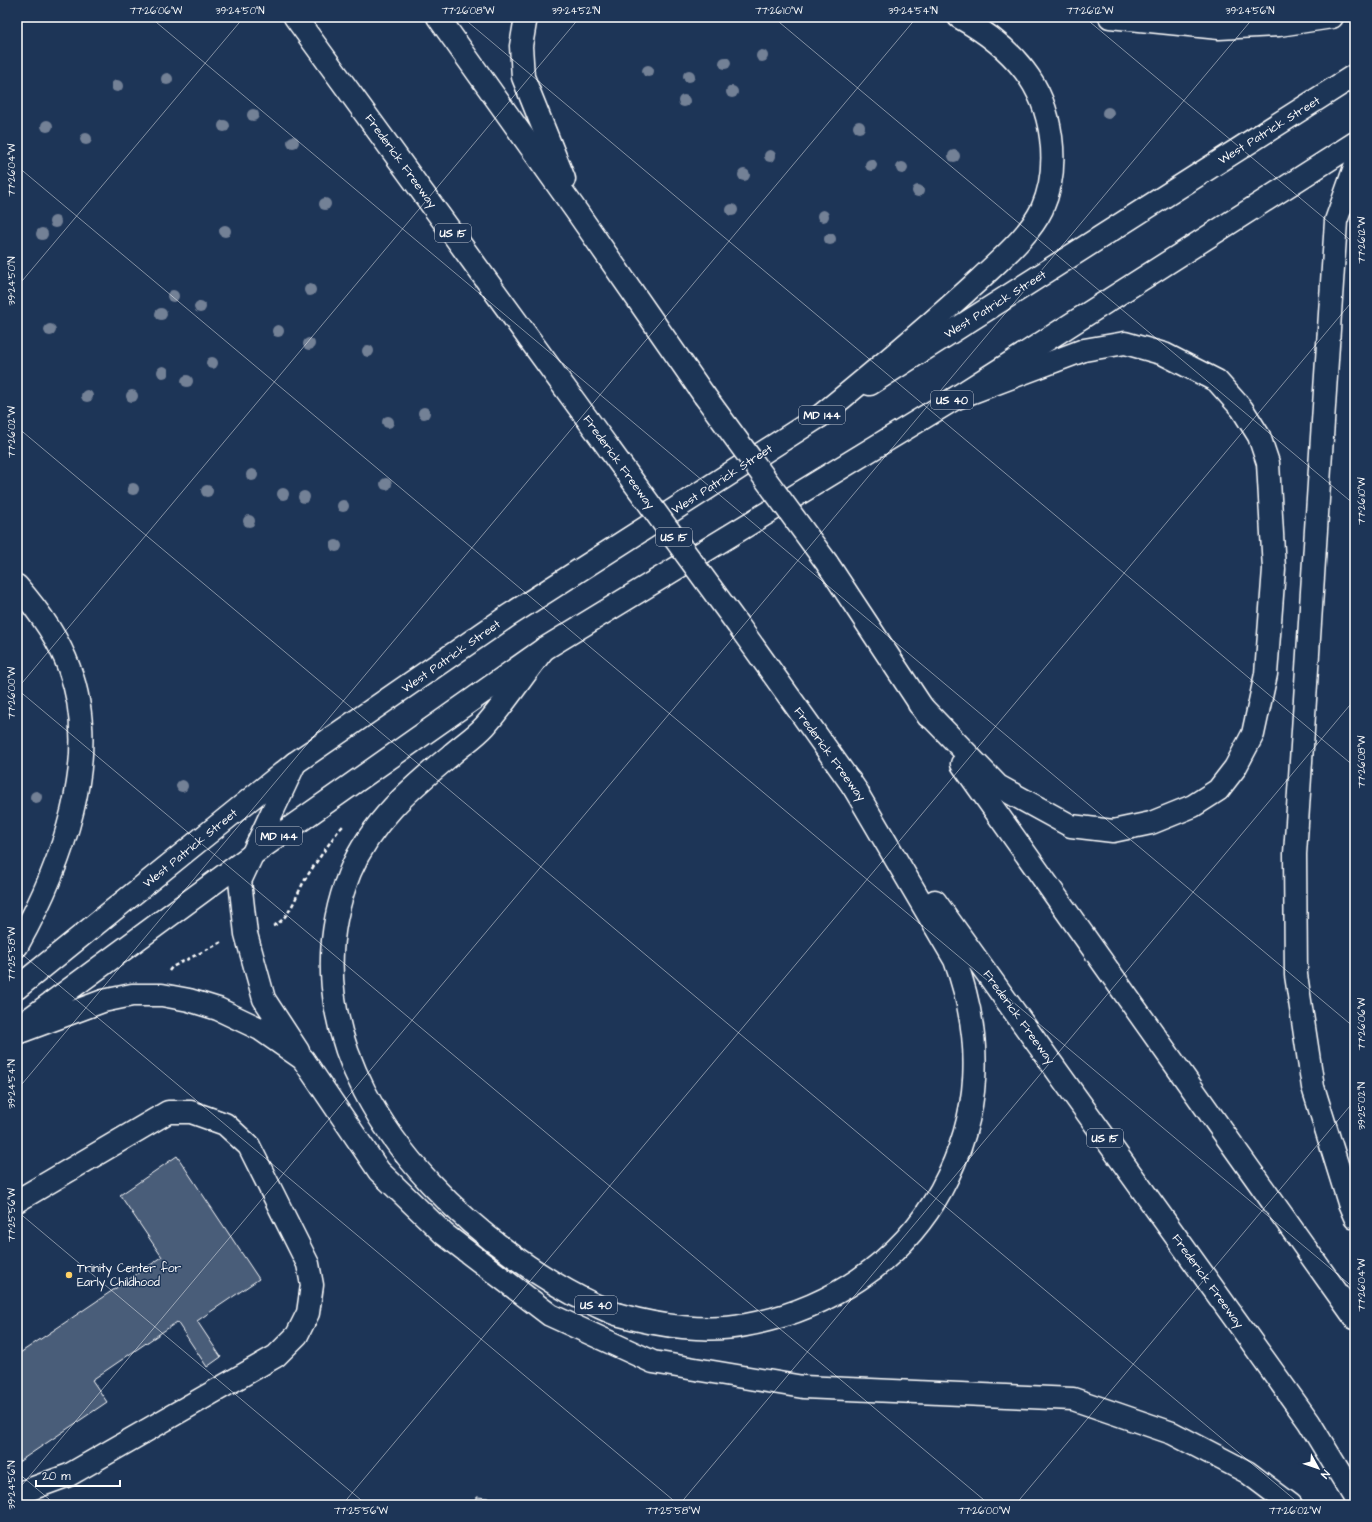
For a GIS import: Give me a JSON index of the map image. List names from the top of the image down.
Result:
{
  "streets": {
    "main road": [
      "West Patrick Street",
      "Frederick Freeway",
      "US 15",
      "US 40",
      "MD 144"
    ]
  },
  "crossings": [
    ["Frederick Freeway", "US 40"],
    ["US 40", "MD 144"]
  ],
  "places": ["Trinity Center for Early Childhood"],
  "scale_bar": "20 m",
  "north": "bottom right",
  "coordinates": [
    "77°26'06\"W",
    "39°24'50\"N",
    "77°26'08\"W",
    "39°24'52\"N",
    "77°26'10\"W",
    "39°24'54\"N",
    "77°26'12\"W",
    "39°24'56\"N",
    "77°26'04\"W",
    "77°26'02\"W",
    "77°26'00\"W",
    "77°25'58\"W",
    "39°25'02\"N",
    "77°25'56\"W"
  ]
}
